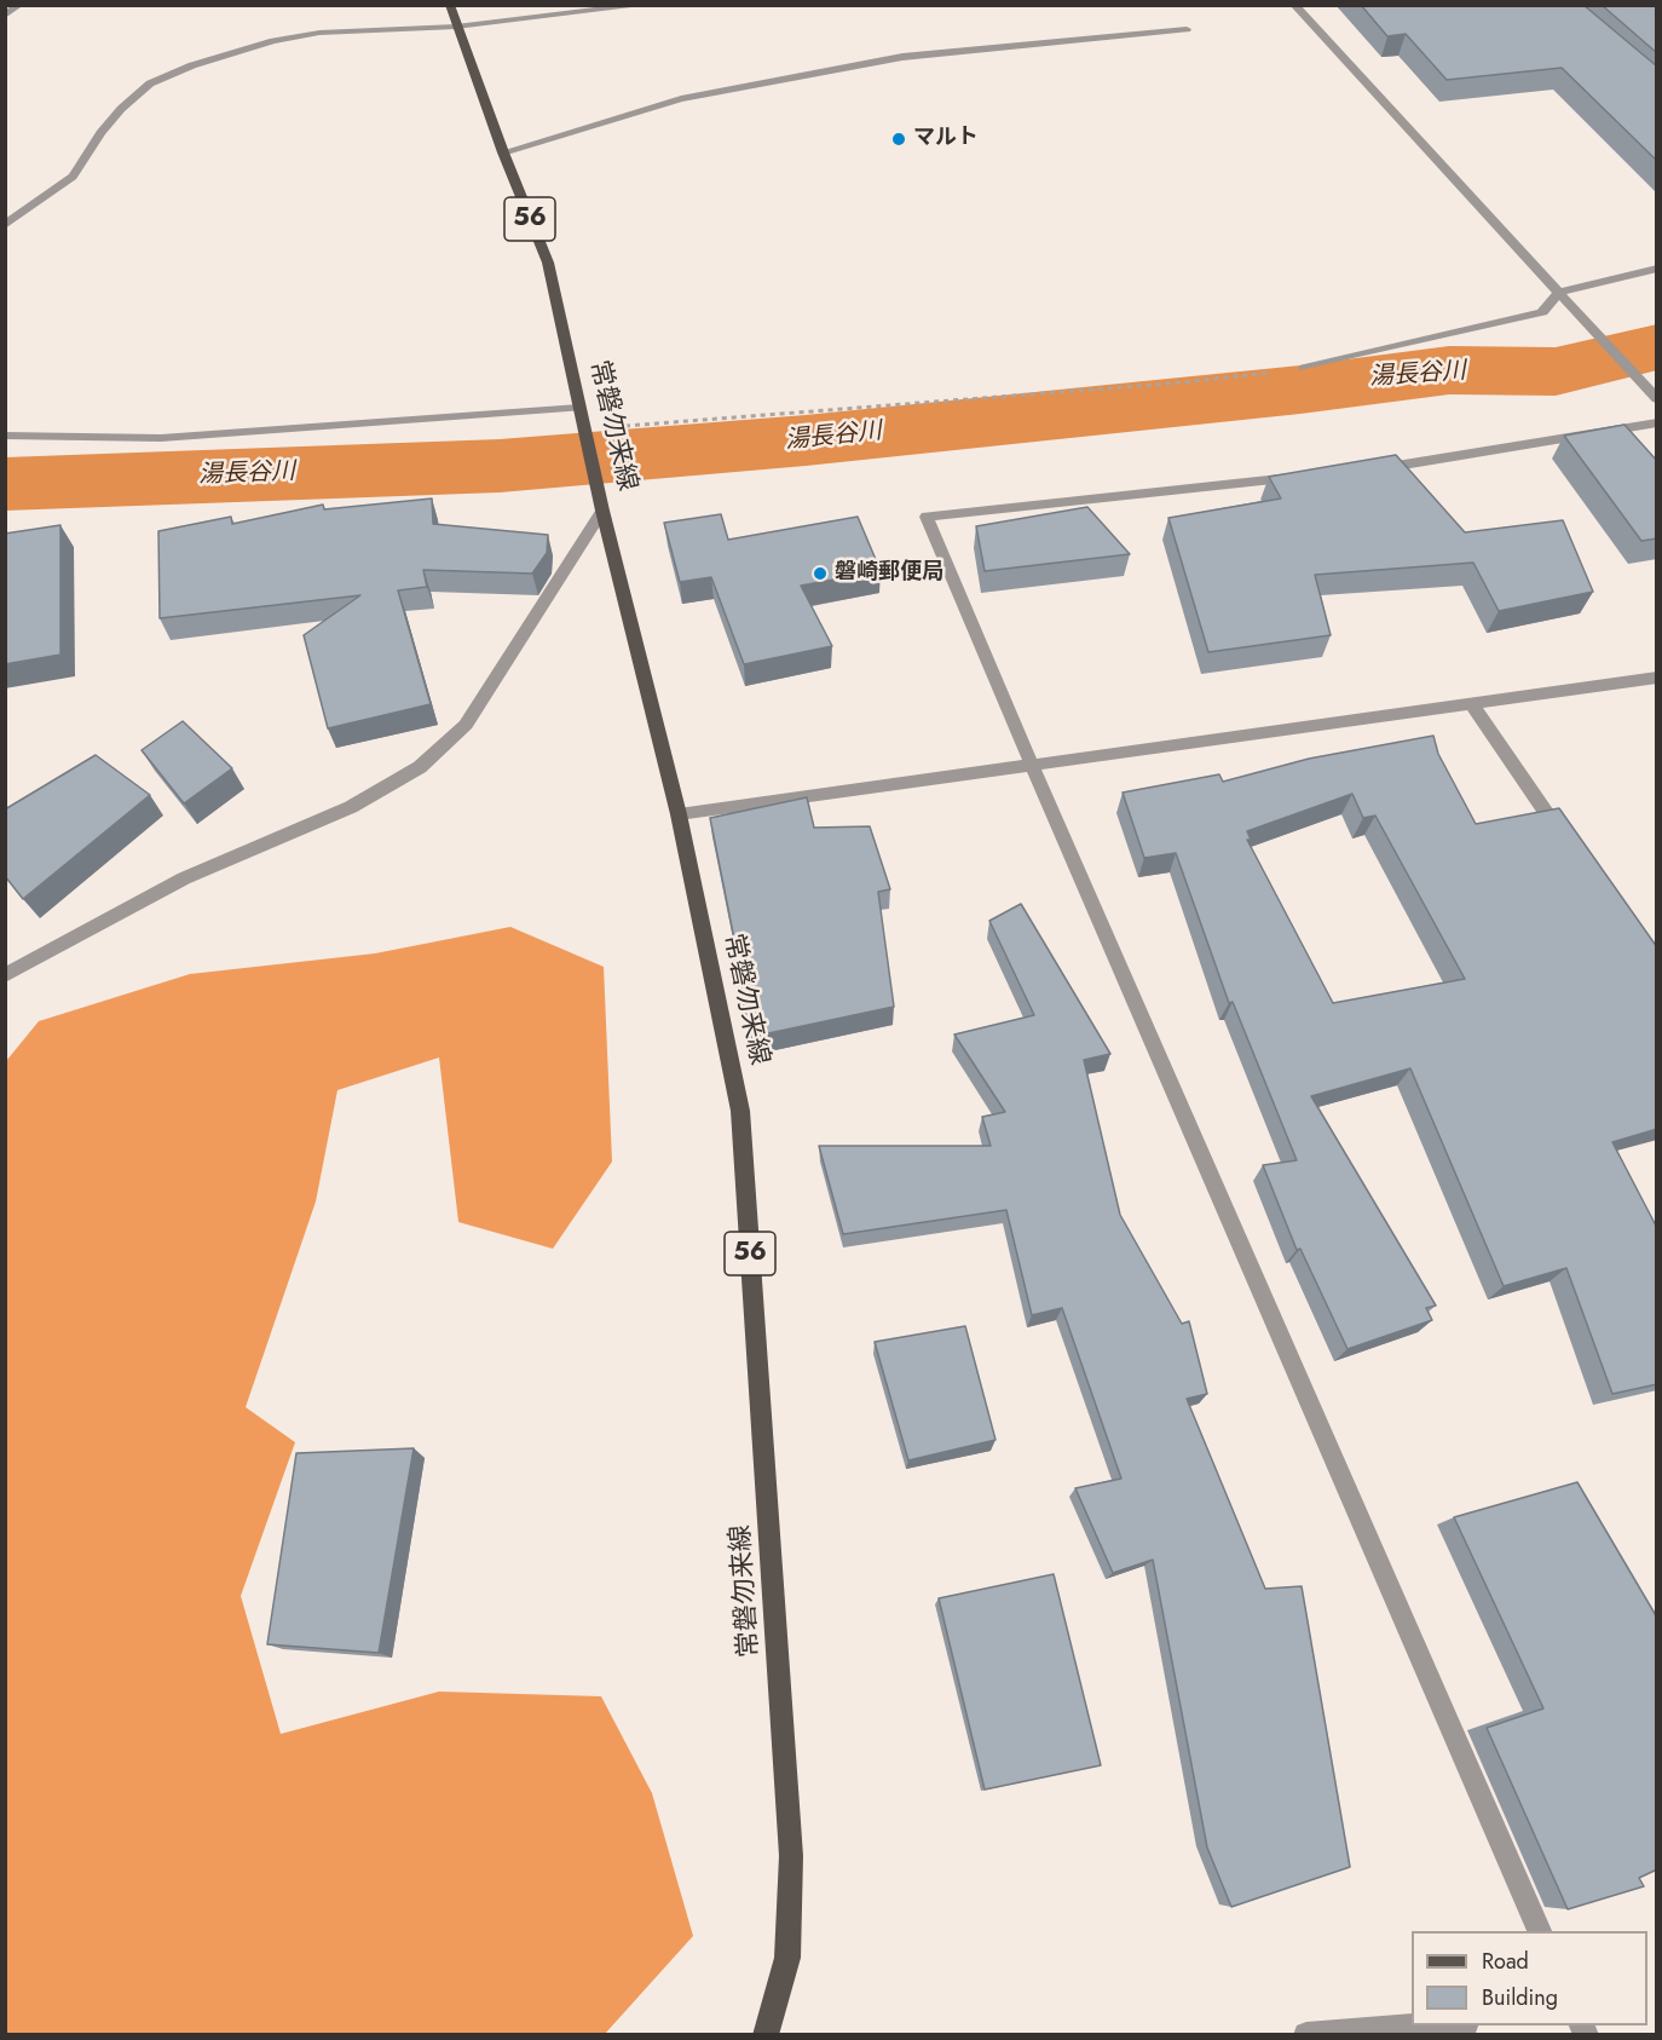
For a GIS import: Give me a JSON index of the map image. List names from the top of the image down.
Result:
{
  "streets": {
    "main road": ["56", "常磐勿来線"]
  },
  "water": ["湯長谷川"],
  "places": ["マルト", "磐崎郵便局"],
  "legend": ["Road", "Building"]
}
